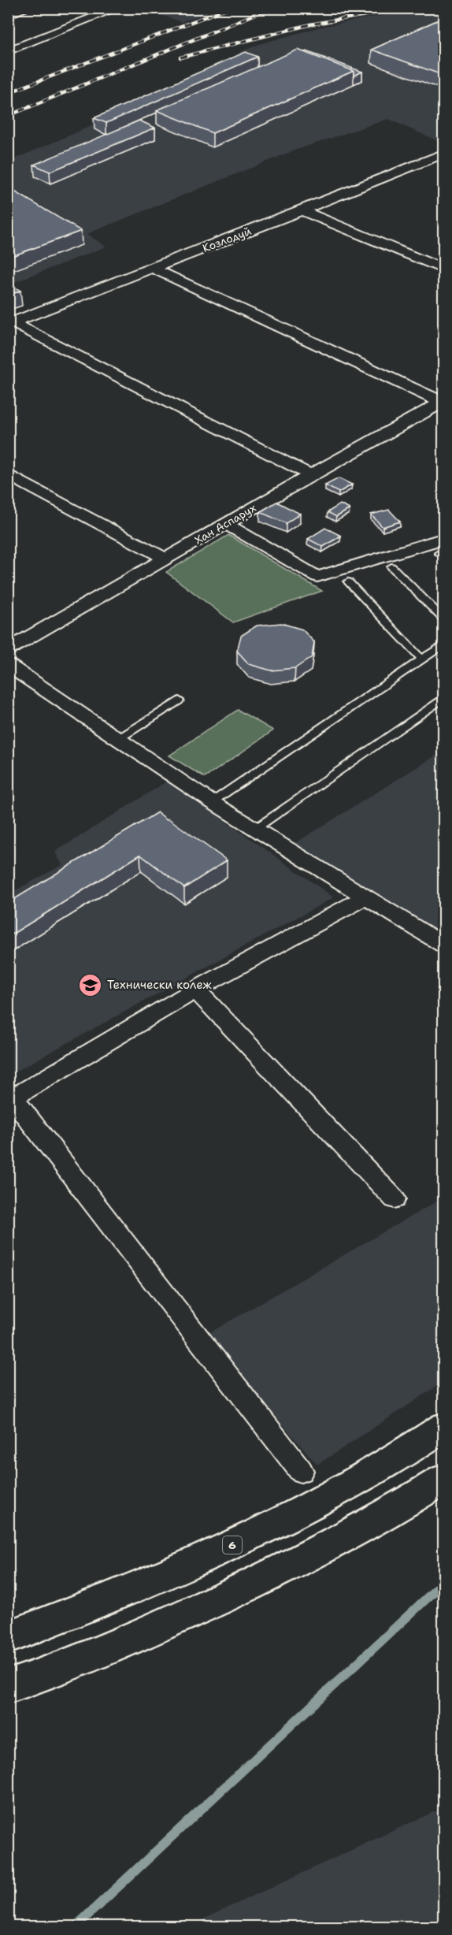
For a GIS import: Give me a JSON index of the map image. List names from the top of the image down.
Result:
{
  "streets": {
    "highway": ["6"],
    "street": ["Козлодуй", "Хан Аспарух"]
  },
  "places": {
    "school or university": ["Технически колеж"]
  }
}
